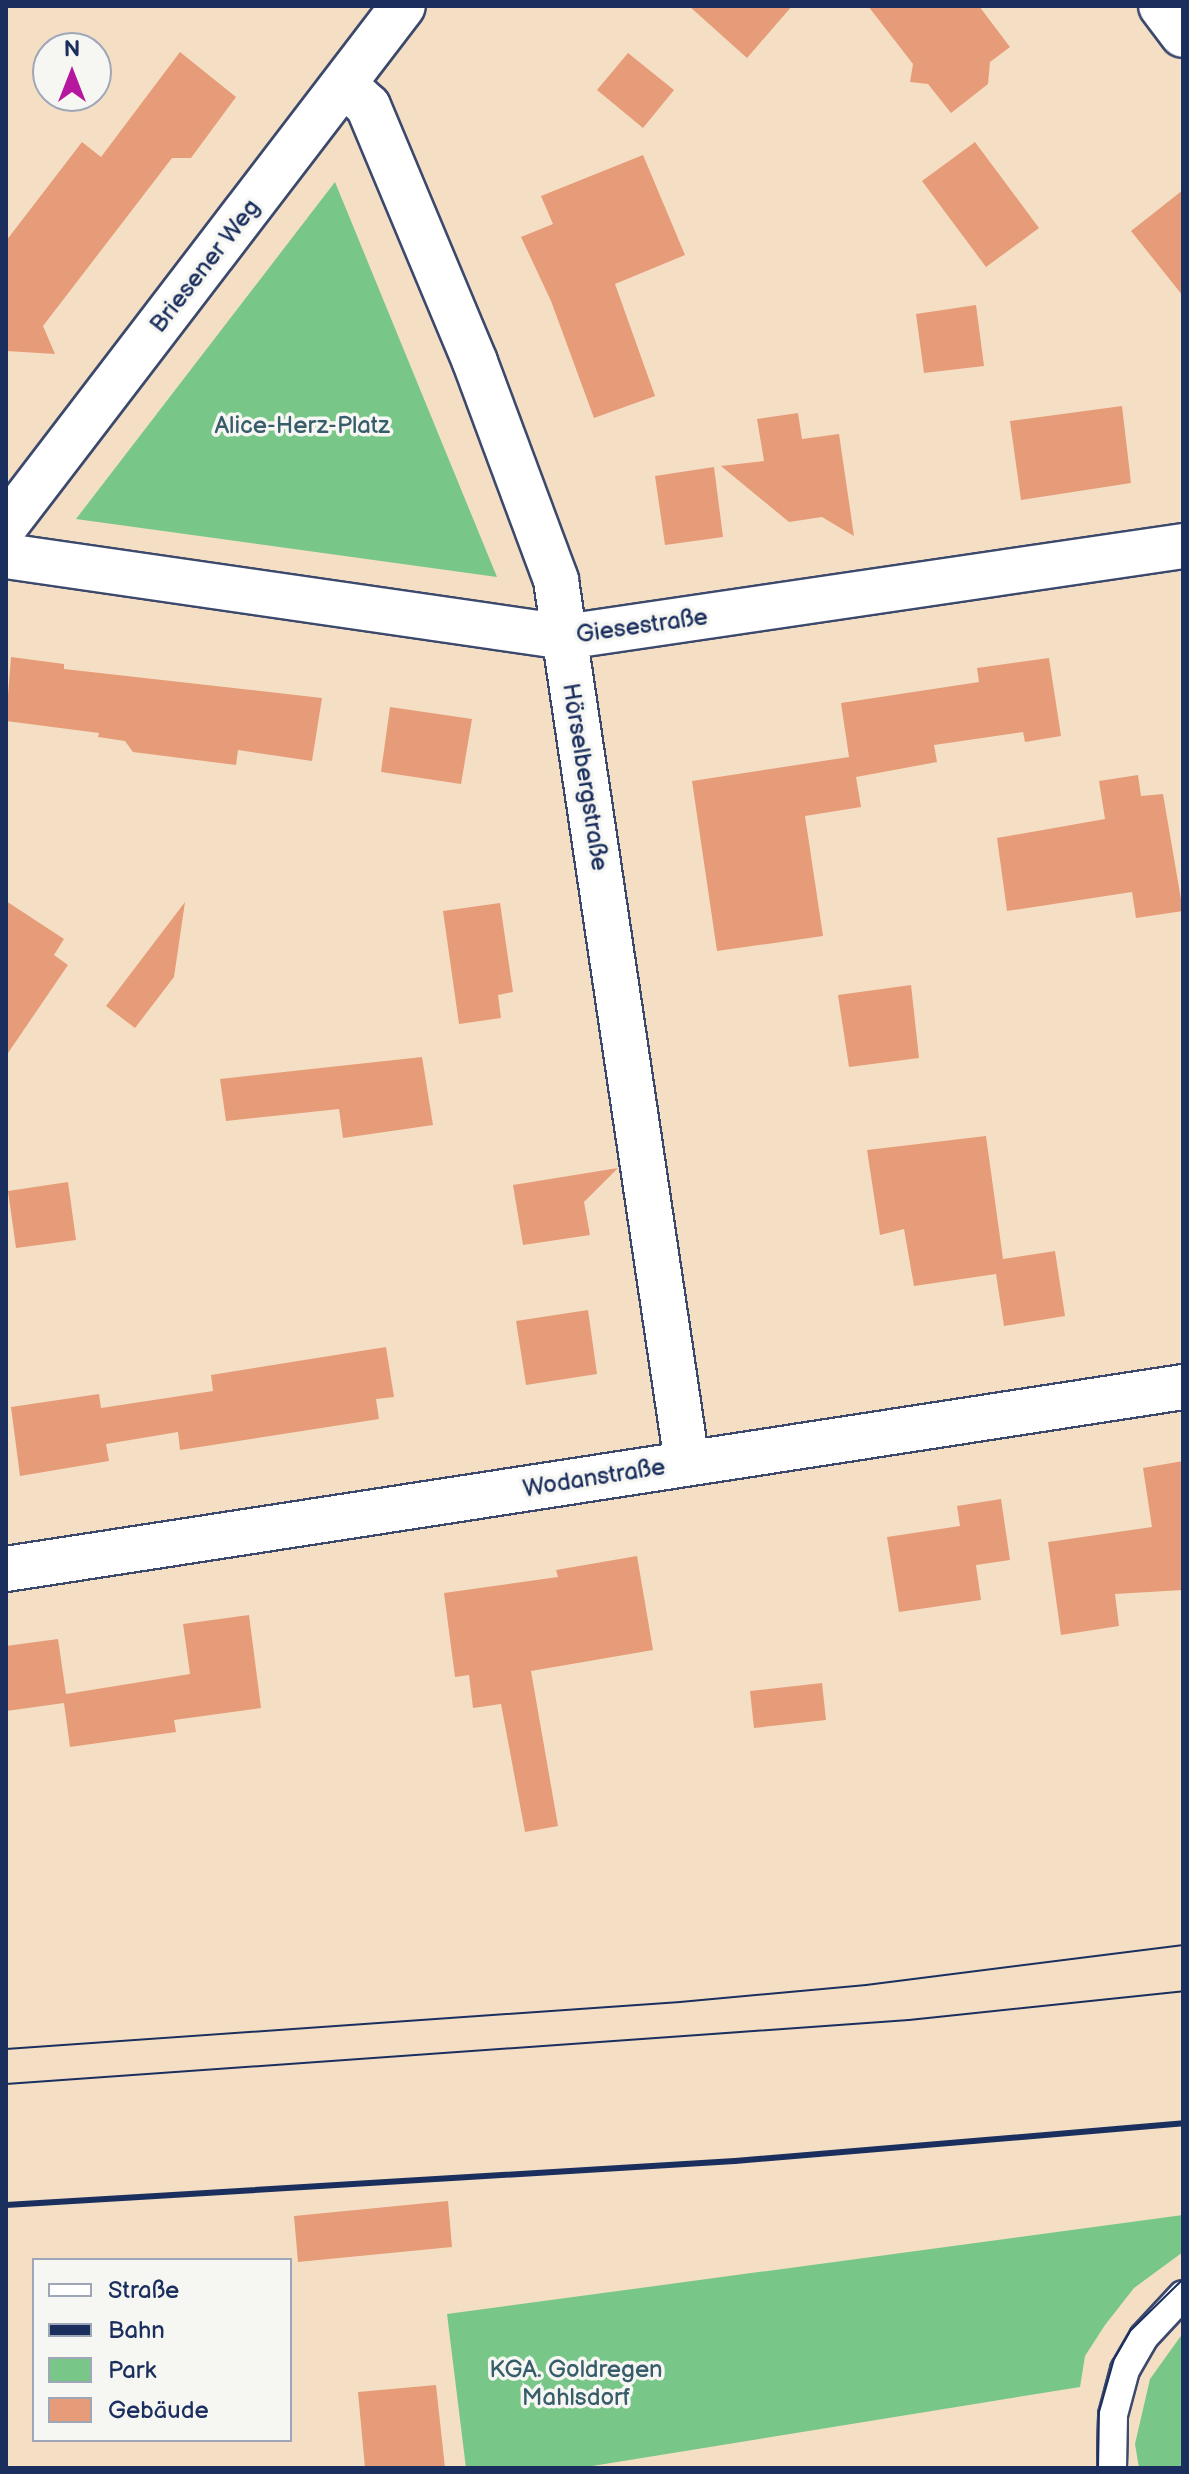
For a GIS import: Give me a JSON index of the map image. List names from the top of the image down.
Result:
{
  "streets": {
    "street": [
      "Briesener Weg",
      "Giesestraße",
      "Hörselbergstraße",
      "Wodanstraße"
    ]
  },
  "crossings": [
    ["Briesener Weg", "Hörselbergstraße"],
    ["Giesestraße", "Hörselbergstraße"],
    ["Hörselbergstraße", "Wodanstraße"]
  ],
  "parks": ["Alice-Herz-Platz", "KGA. Goldregen Mahlsdorf"],
  "legend": [
    "Straße",
    "Bahn",
    "Park",
    "Gebäude"
  ],
  "north": "top"
}
